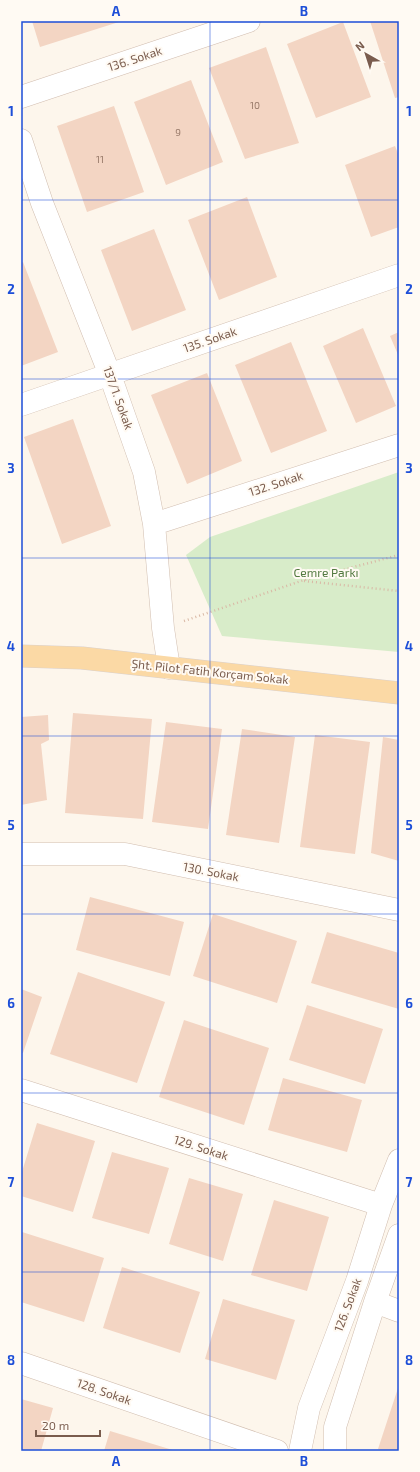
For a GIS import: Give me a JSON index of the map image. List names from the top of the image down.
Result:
{
  "streets": {
    "main road": ["Şht. Pilot Fatih Korçam Sokak"],
    "street": [
      "136. Sokak",
      "135. Sokak",
      "137/1. Sokak",
      "132. Sokak",
      "130. Sokak",
      "129. Sokak",
      "126. Sokak",
      "128. Sokak"
    ]
  },
  "crossings": [
    ["135. Sokak", "137/1. Sokak"],
    ["137/1. Sokak", "132. Sokak"],
    ["137/1. Sokak", "Şht. Pilot Fatih Korçam Sokak"],
    ["129. Sokak", "126. Sokak"]
  ],
  "parks": ["Cemre Parkı"],
  "house_numbers": ["10", "9", "11"],
  "scale_bar": "20 m",
  "north": "top left",
  "grid": {
    "columns": ["A", "B"],
    "rows": [
      "1",
      "2",
      "3",
      "4",
      "5",
      "6",
      "7",
      "8"
    ]
  }
}
